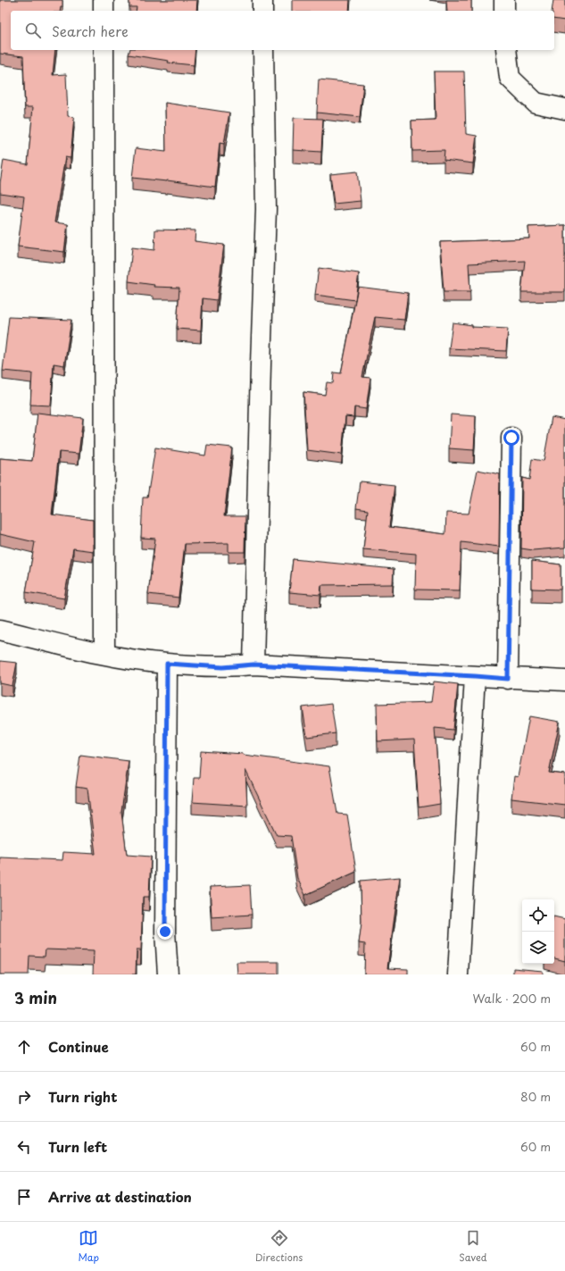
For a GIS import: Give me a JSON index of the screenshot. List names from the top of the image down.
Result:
{
  "page": {
    "search": "Search here",
    "heading": ["3 min", "Walk · 200 m"],
    "list": [
      ["Continue", "60 m"],
      ["Turn right", "80 m"],
      ["Turn left", "60 m"],
      "Arrive at destination"
    ],
    "nav": ["Map", "Directions", "Saved"]
  }
}
